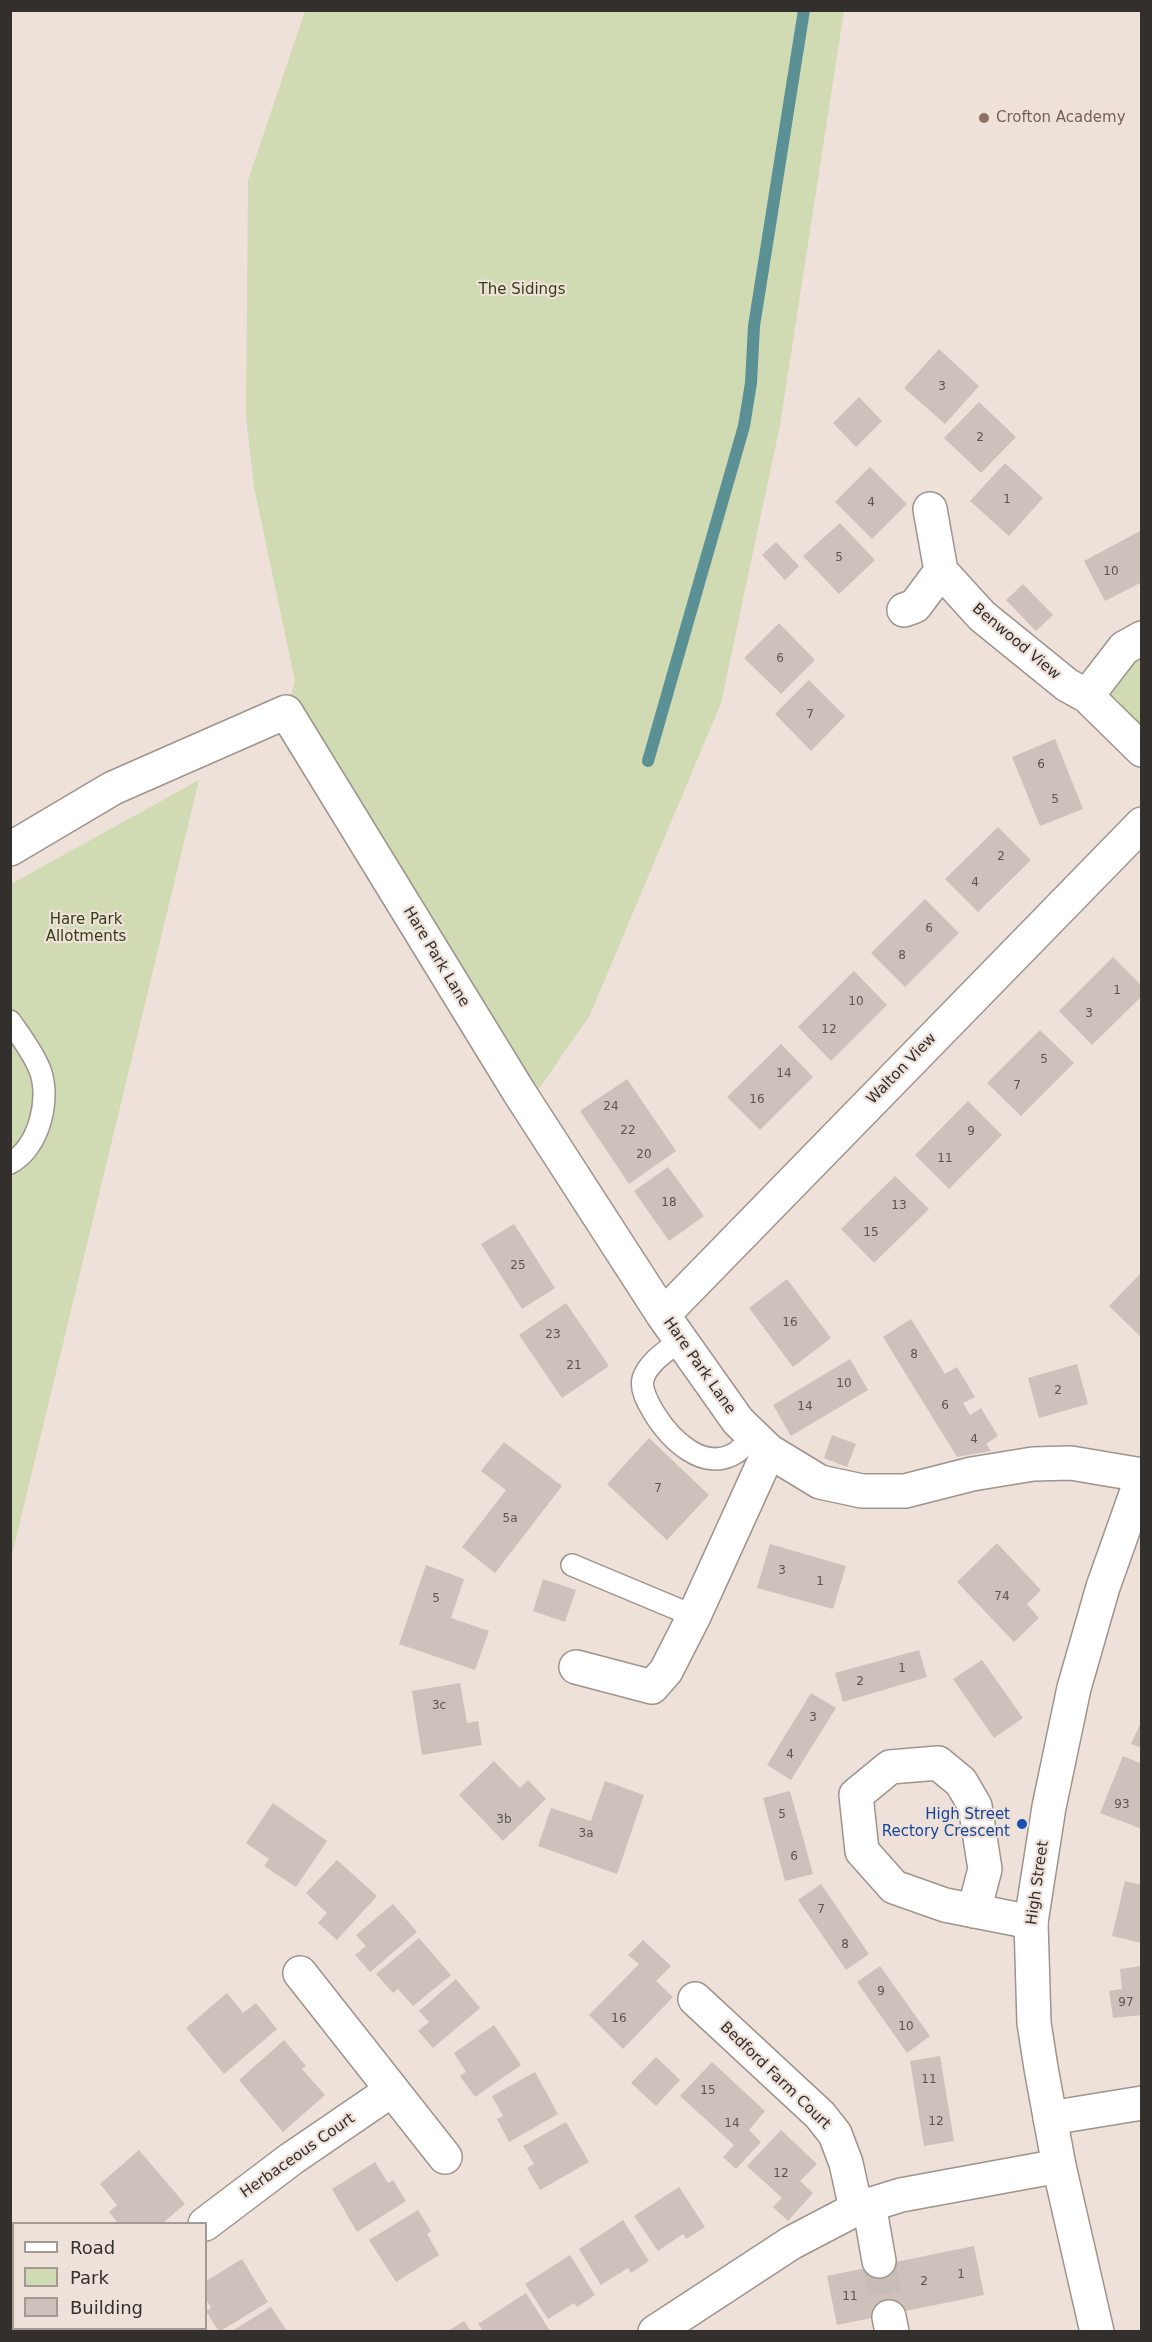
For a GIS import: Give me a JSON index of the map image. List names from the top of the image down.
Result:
{
  "streets": {
    "street": [
      "Benwood View",
      "Hare Park Lane",
      "Walton View",
      "High Street",
      "Bedford Farm Court",
      "Herbaceous Court"
    ]
  },
  "crossings": [
    ["Hare Park Lane", "Walton View"],
    ["Hare Park Lane", "High Street"]
  ],
  "parks": ["The Sidings", "Hare Park Allotments"],
  "places": ["Crofton Academy", "High Street Rectory Crescent"],
  "house_numbers": [
    "3",
    "2",
    "1",
    "4",
    "5",
    "10",
    "6",
    "7",
    "6",
    "5",
    "2",
    "4",
    "6",
    "8",
    "1",
    "10",
    "3",
    "12",
    "5",
    "14",
    "7",
    "16",
    "24",
    "22",
    "9",
    "20",
    "11",
    "18",
    "13",
    "15",
    "25",
    "16",
    "23",
    "8",
    "21",
    "10",
    "2",
    "6",
    "14",
    "4",
    "7",
    "5a",
    "3",
    "1",
    "74",
    "5",
    "1",
    "2",
    "3c",
    "3",
    "4",
    "93",
    "5",
    "3b",
    "3a",
    "6",
    "7",
    "8",
    "9",
    "97",
    "16",
    "10",
    "11",
    "15",
    "12",
    "14",
    "12",
    "1",
    "2",
    "11"
  ],
  "legend": ["Road", "Park", "Building"]
}
